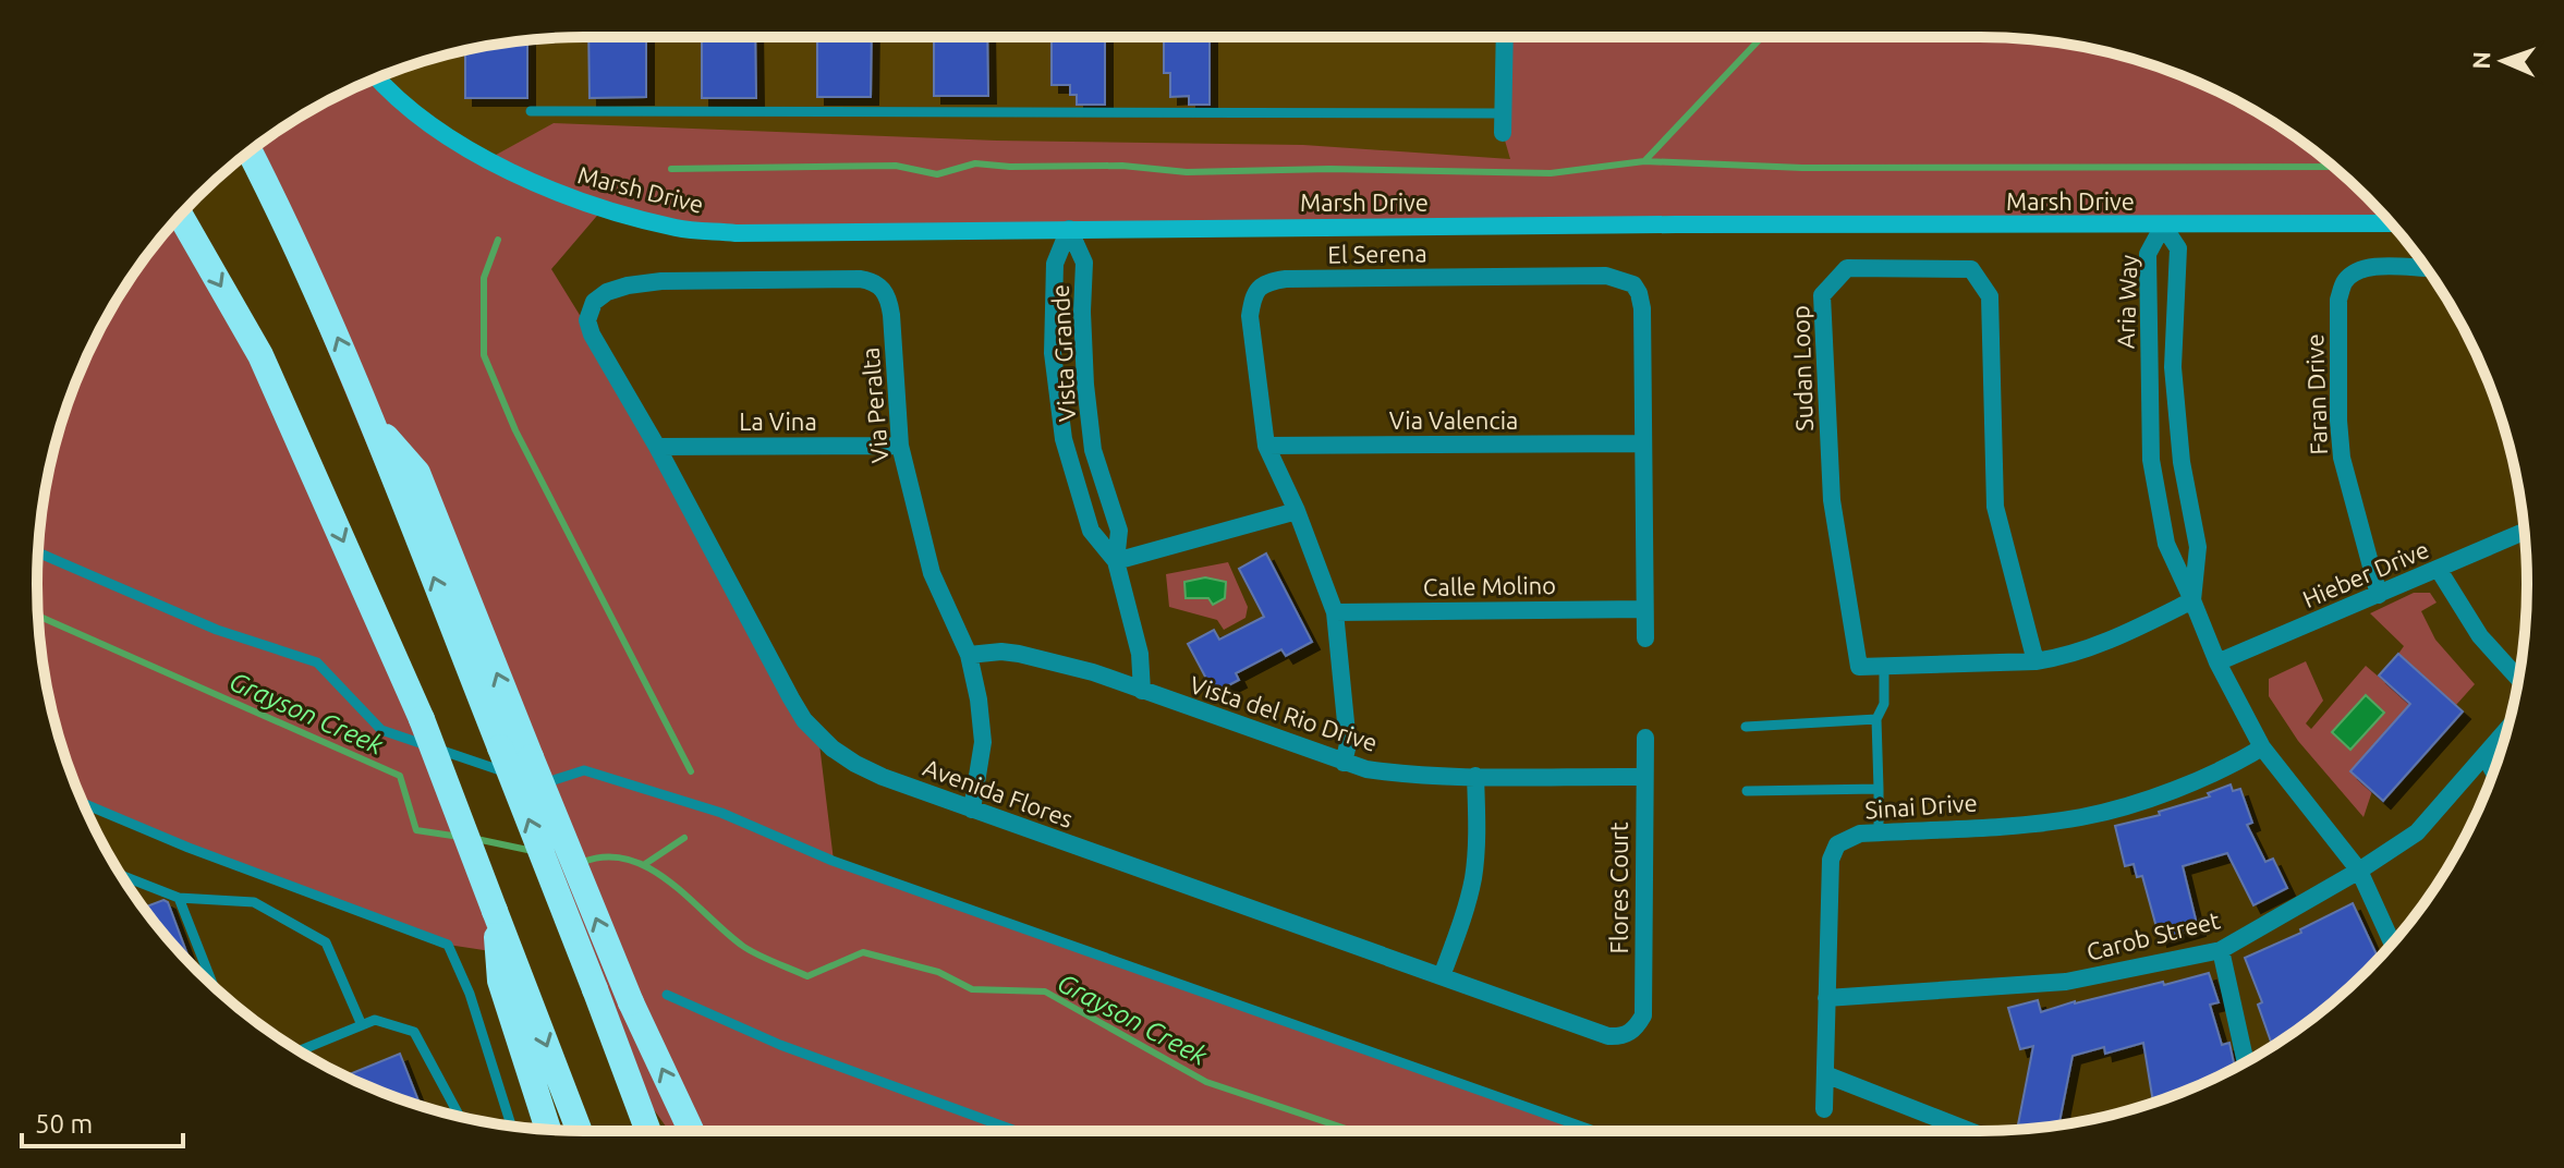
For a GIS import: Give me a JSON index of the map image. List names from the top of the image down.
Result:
{
  "streets": {
    "street": [
      "Marsh Drive",
      "El Serena",
      "Aria Way",
      "Vista Grande",
      "Sudan Loop",
      "Faran Drive",
      "Via Peralta",
      "Via Valencia",
      "La Vina",
      "Hieber Drive",
      "Calle Molino",
      "Vista del Rio Drive",
      "Avenida Flores",
      "Sinai Drive",
      "Flores Court",
      "Carob Street"
    ]
  },
  "crossings": [
    ["Marsh Drive", "Aria Way"],
    ["Marsh Drive", "Vista Grande"],
    ["El Serena", "Via Valencia"],
    ["El Serena", "Calle Molino"],
    ["El Serena", "Vista del Rio Drive"],
    ["Aria Way", "Hieber Drive"],
    ["Aria Way", "Sinai Drive"],
    ["Aria Way", "Carob Street"],
    ["Vista Grande", "Vista del Rio Drive"],
    ["Faran Drive", "Hieber Drive"],
    ["Via Peralta", "La Vina"],
    ["Via Peralta", "Vista del Rio Drive"],
    ["Via Peralta", "Avenida Flores"],
    ["La Vina", "Avenida Flores"],
    ["Vista del Rio Drive", "Flores Court"],
    ["Avenida Flores", "Flores Court"],
    ["Sinai Drive", "Carob Street"]
  ],
  "water": ["Grayson Creek"],
  "scale_bar": "50 m",
  "north": "left"
}
